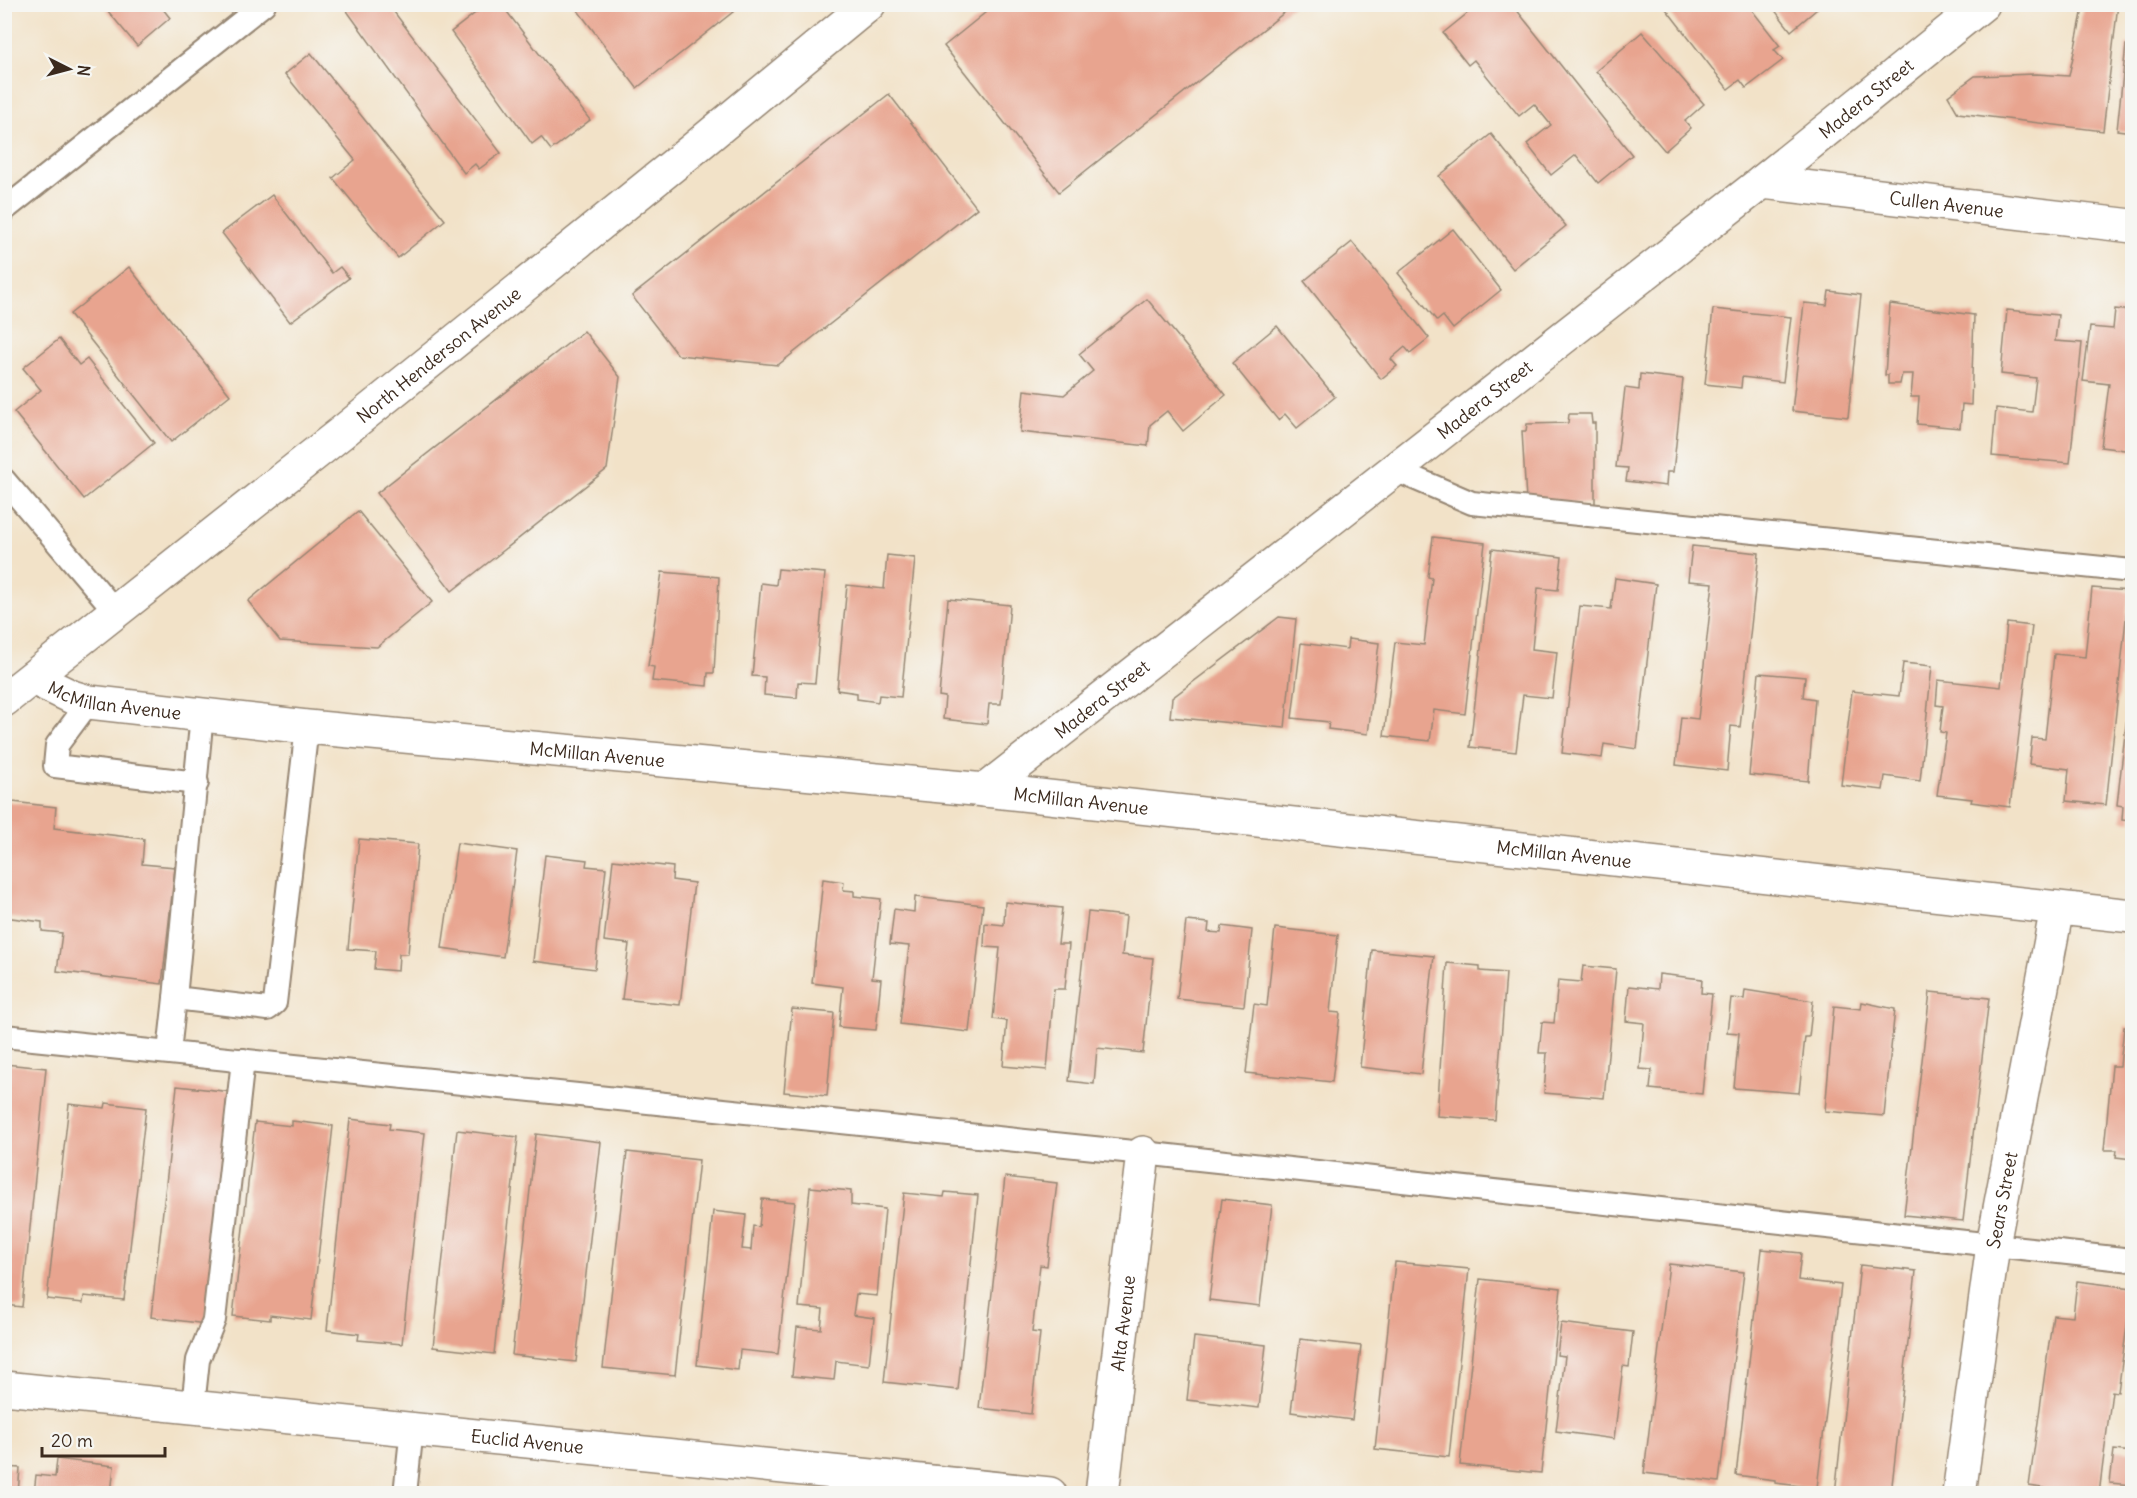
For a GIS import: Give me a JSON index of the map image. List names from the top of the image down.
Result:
{
  "streets": {
    "street": [
      "Madera Street",
      "Cullen Avenue",
      "North Henderson Avenue",
      "McMillan Avenue",
      "Sears Street",
      "Alta Avenue",
      "Euclid Avenue"
    ]
  },
  "crossings": [
    ["Madera Street", "Cullen Avenue"],
    ["Madera Street", "McMillan Avenue"],
    ["North Henderson Avenue", "McMillan Avenue"],
    ["McMillan Avenue", "Sears Street"]
  ],
  "scale_bar": "20 m",
  "north": "right"
}
